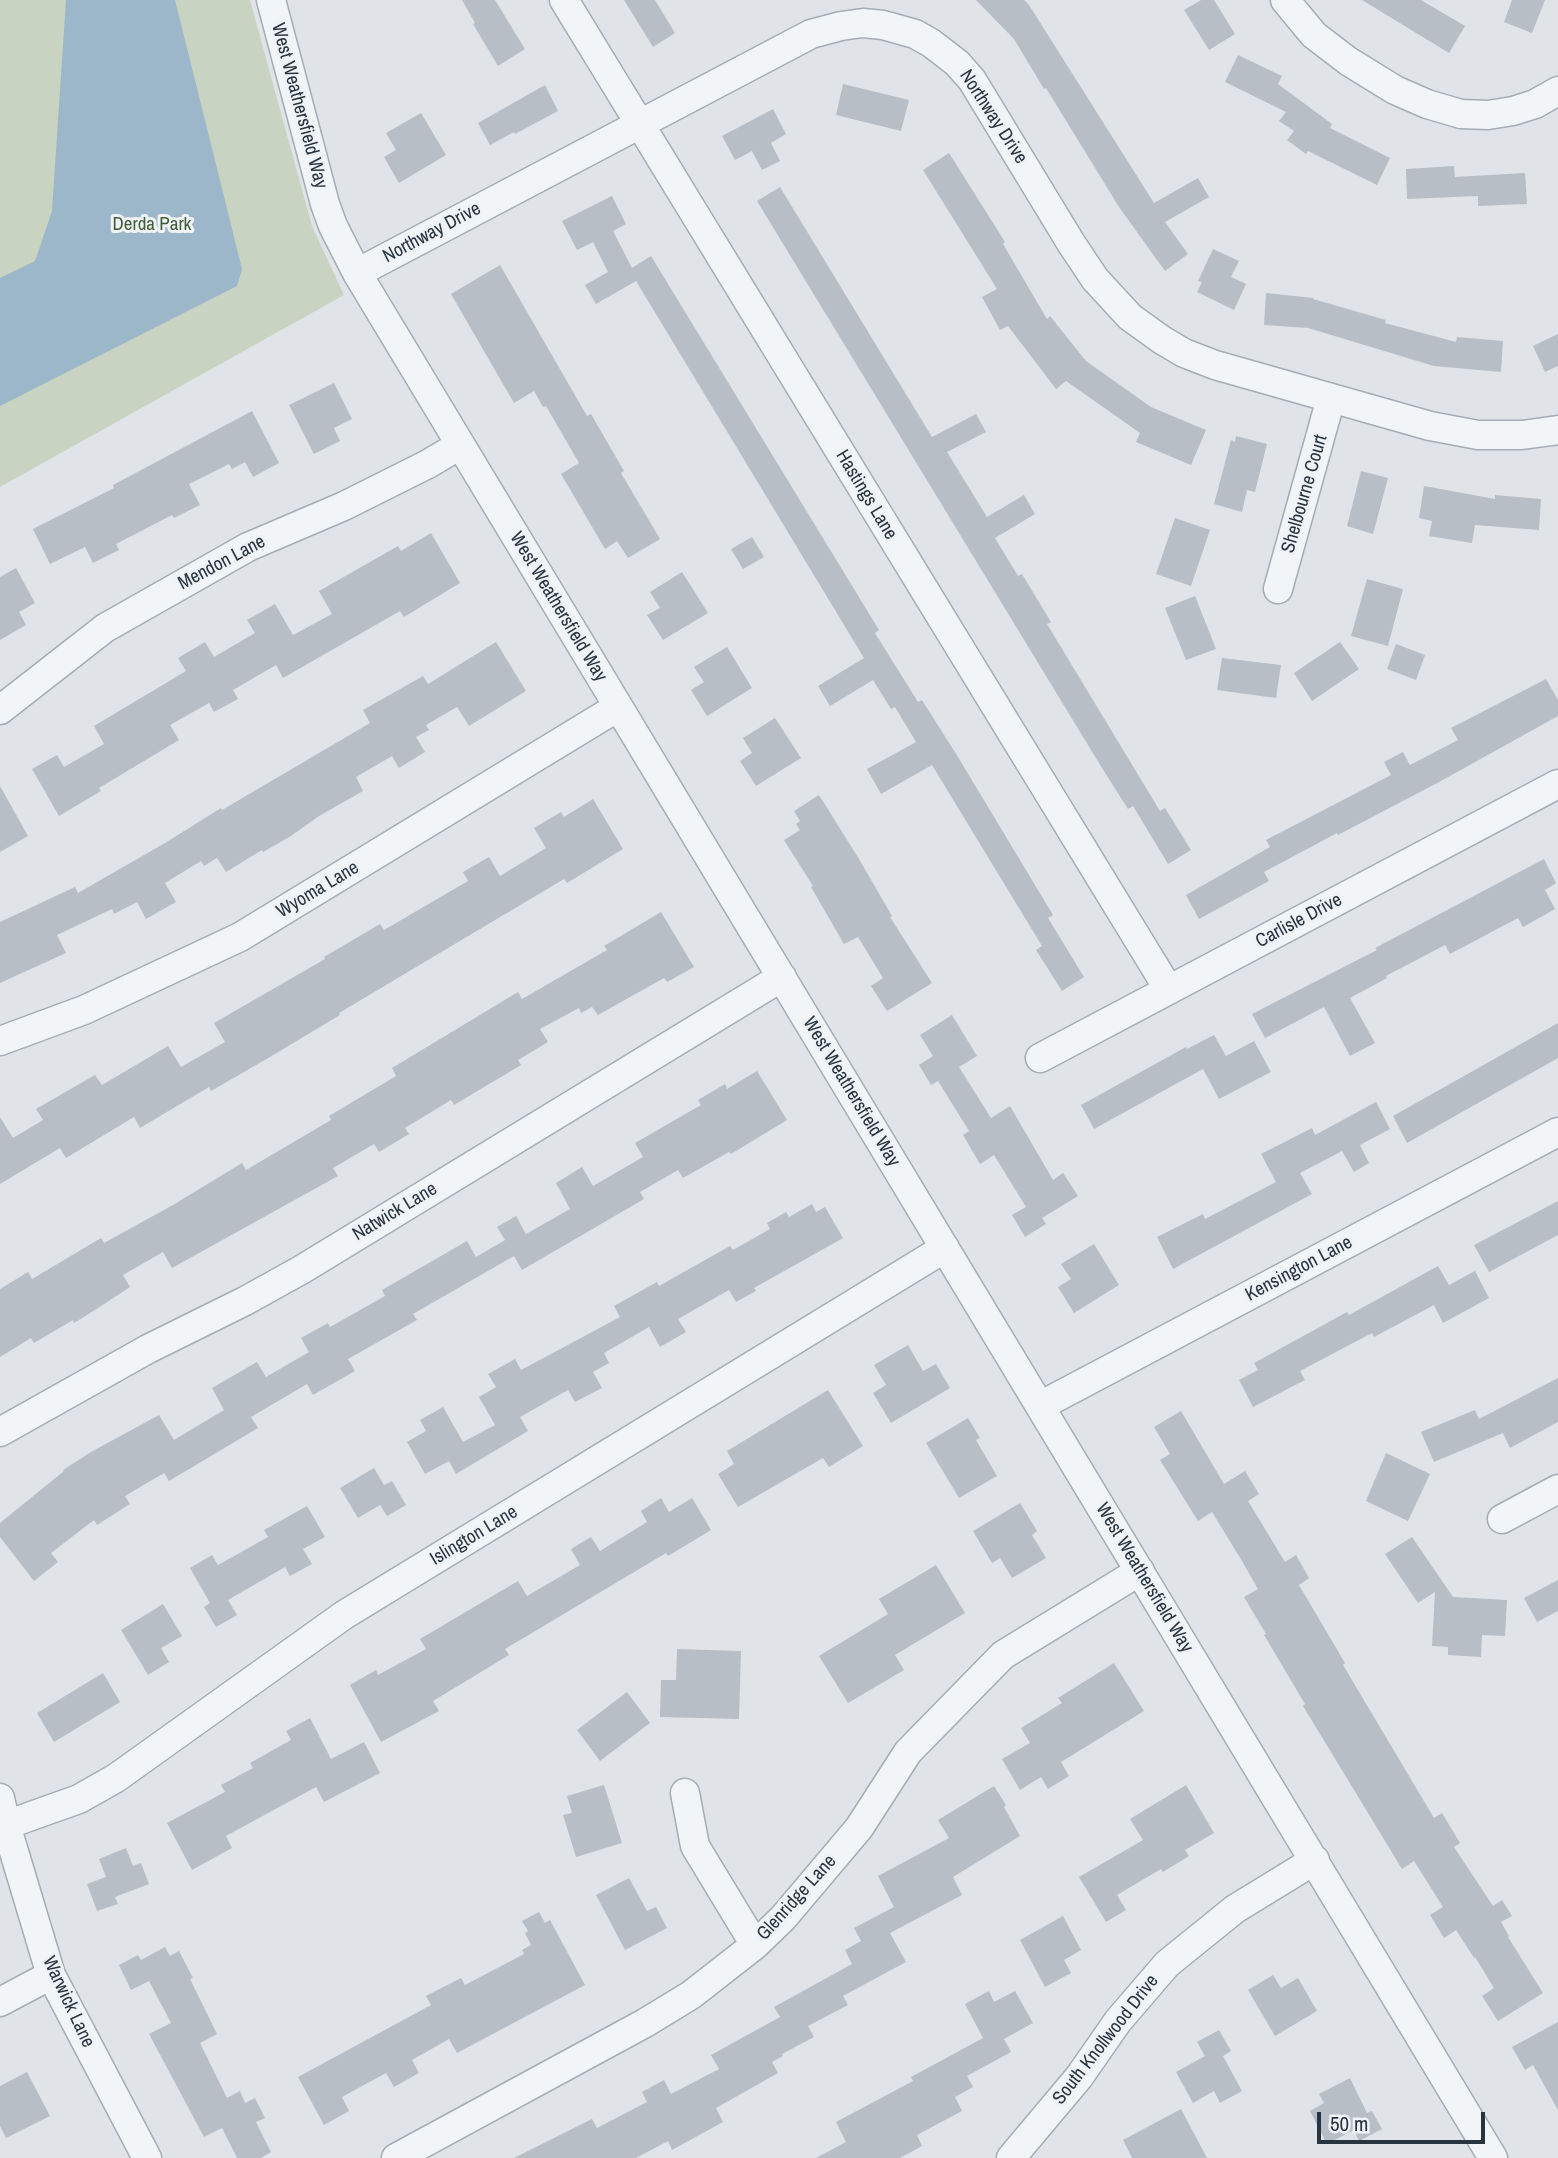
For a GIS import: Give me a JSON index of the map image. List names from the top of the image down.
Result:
{
  "streets": {
    "street": [
      "West Weathersfield Way",
      "Northway Drive",
      "Shelbourne Court",
      "Hastings Lane",
      "Mendon Lane",
      "Wyoma Lane",
      "Carlisle Drive",
      "Natwick Lane",
      "Kensington Lane",
      "Islington Lane",
      "Glenridge Lane",
      "Warwick Lane",
      "South Knollwood Drive"
    ]
  },
  "crossings": [
    ["West Weathersfield Way", "Northway Drive"],
    ["West Weathersfield Way", "Mendon Lane"],
    ["West Weathersfield Way", "Wyoma Lane"],
    ["West Weathersfield Way", "Natwick Lane"],
    ["West Weathersfield Way", "Kensington Lane"],
    ["West Weathersfield Way", "Islington Lane"],
    ["West Weathersfield Way", "Glenridge Lane"],
    ["West Weathersfield Way", "South Knollwood Drive"],
    ["Northway Drive", "Shelbourne Court"],
    ["Northway Drive", "Hastings Lane"],
    ["Hastings Lane", "Carlisle Drive"],
    ["Islington Lane", "Warwick Lane"]
  ],
  "parks": ["Derda Park"],
  "scale_bar": "50 m"
}
